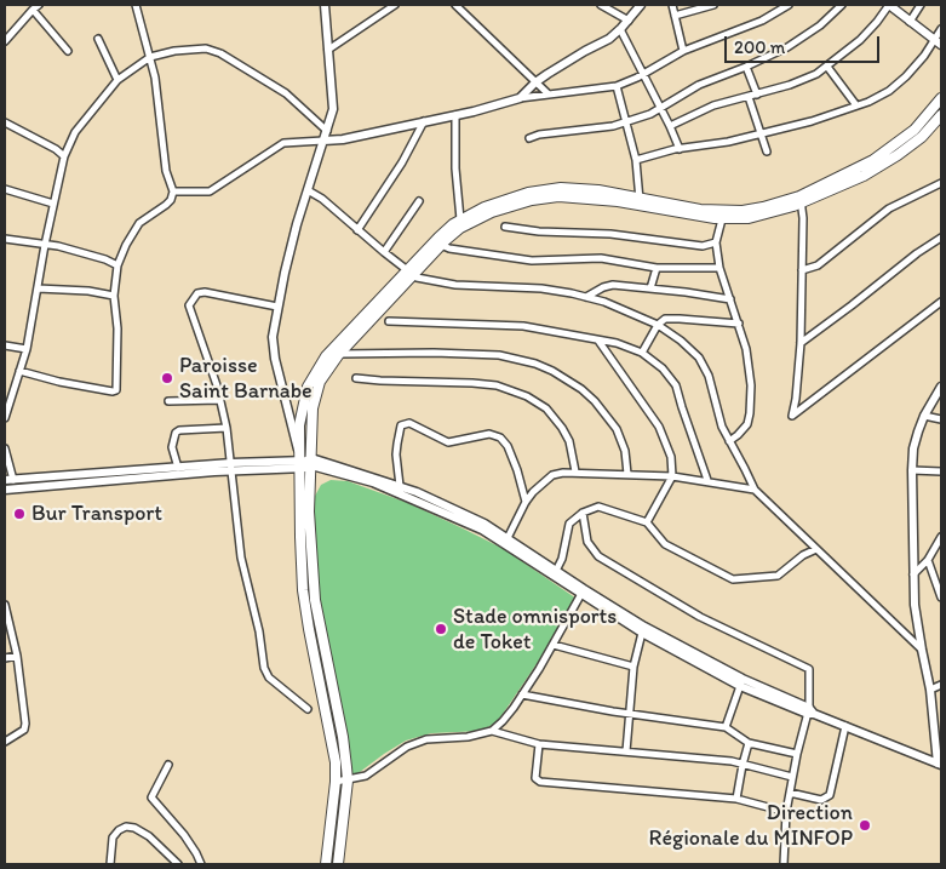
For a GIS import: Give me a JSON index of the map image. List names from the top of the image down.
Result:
{
  "places": [
    "Paroisse Saint Barnabe",
    "Bur Transport",
    "Stade omnisports de Toket",
    "Direction Régionale du MINFOP"
  ],
  "scale_bar": "200 m"
}
